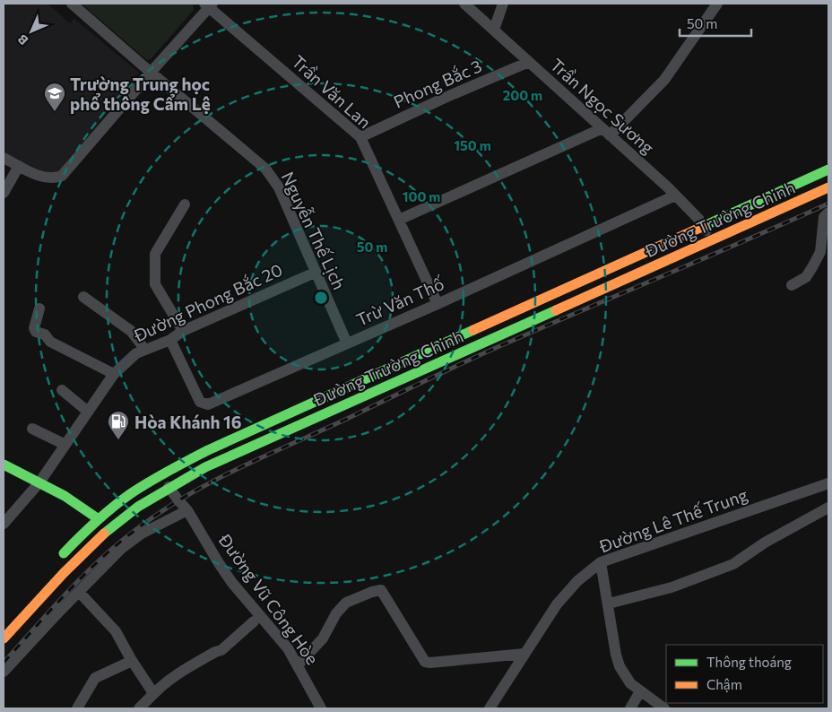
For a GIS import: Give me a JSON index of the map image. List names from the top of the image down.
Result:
{
  "streets": {
    "main road": ["Đường Trường Chinh"],
    "street": [
      "Phong Bắc 3",
      "Trần Văn Lan",
      "Trần Ngọc Sương",
      "Nguyễn Thế Lịch",
      "Trừ Văn Thố",
      "Đường Phong Bắc 20",
      "Đường Lê Thế Trung",
      "Đường Vũ Công Hòe"
    ]
  },
  "crossings": [
    ["Phong Bắc 3", "Trần Văn Lan"],
    ["Phong Bắc 3", "Trần Ngọc Sương"],
    ["Trần Văn Lan", "Trừ Văn Thố"],
    ["Trần Ngọc Sương", "Đường Trường Chinh"],
    ["Trần Ngọc Sương", "Trừ Văn Thố"],
    ["Đường Trường Chinh", "Đường Vũ Công Hòe"],
    ["Nguyễn Thế Lịch", "Trừ Văn Thố"],
    ["Nguyễn Thế Lịch", "Đường Phong Bắc 20"],
    ["Trừ Văn Thố", "Đường Phong Bắc 20"]
  ],
  "places": {
    "school or university": ["Trường Trung học phổ thông Cẩm Lệ"],
    "fuel station": ["Hòa Khánh 16"]
  },
  "legend": ["Thông thoáng", "Chậm"],
  "scale_bar": "50 m",
  "north": "bottom left",
  "rings": [
    "200 m",
    "150 m",
    "100 m",
    "50 m"
  ]
}
